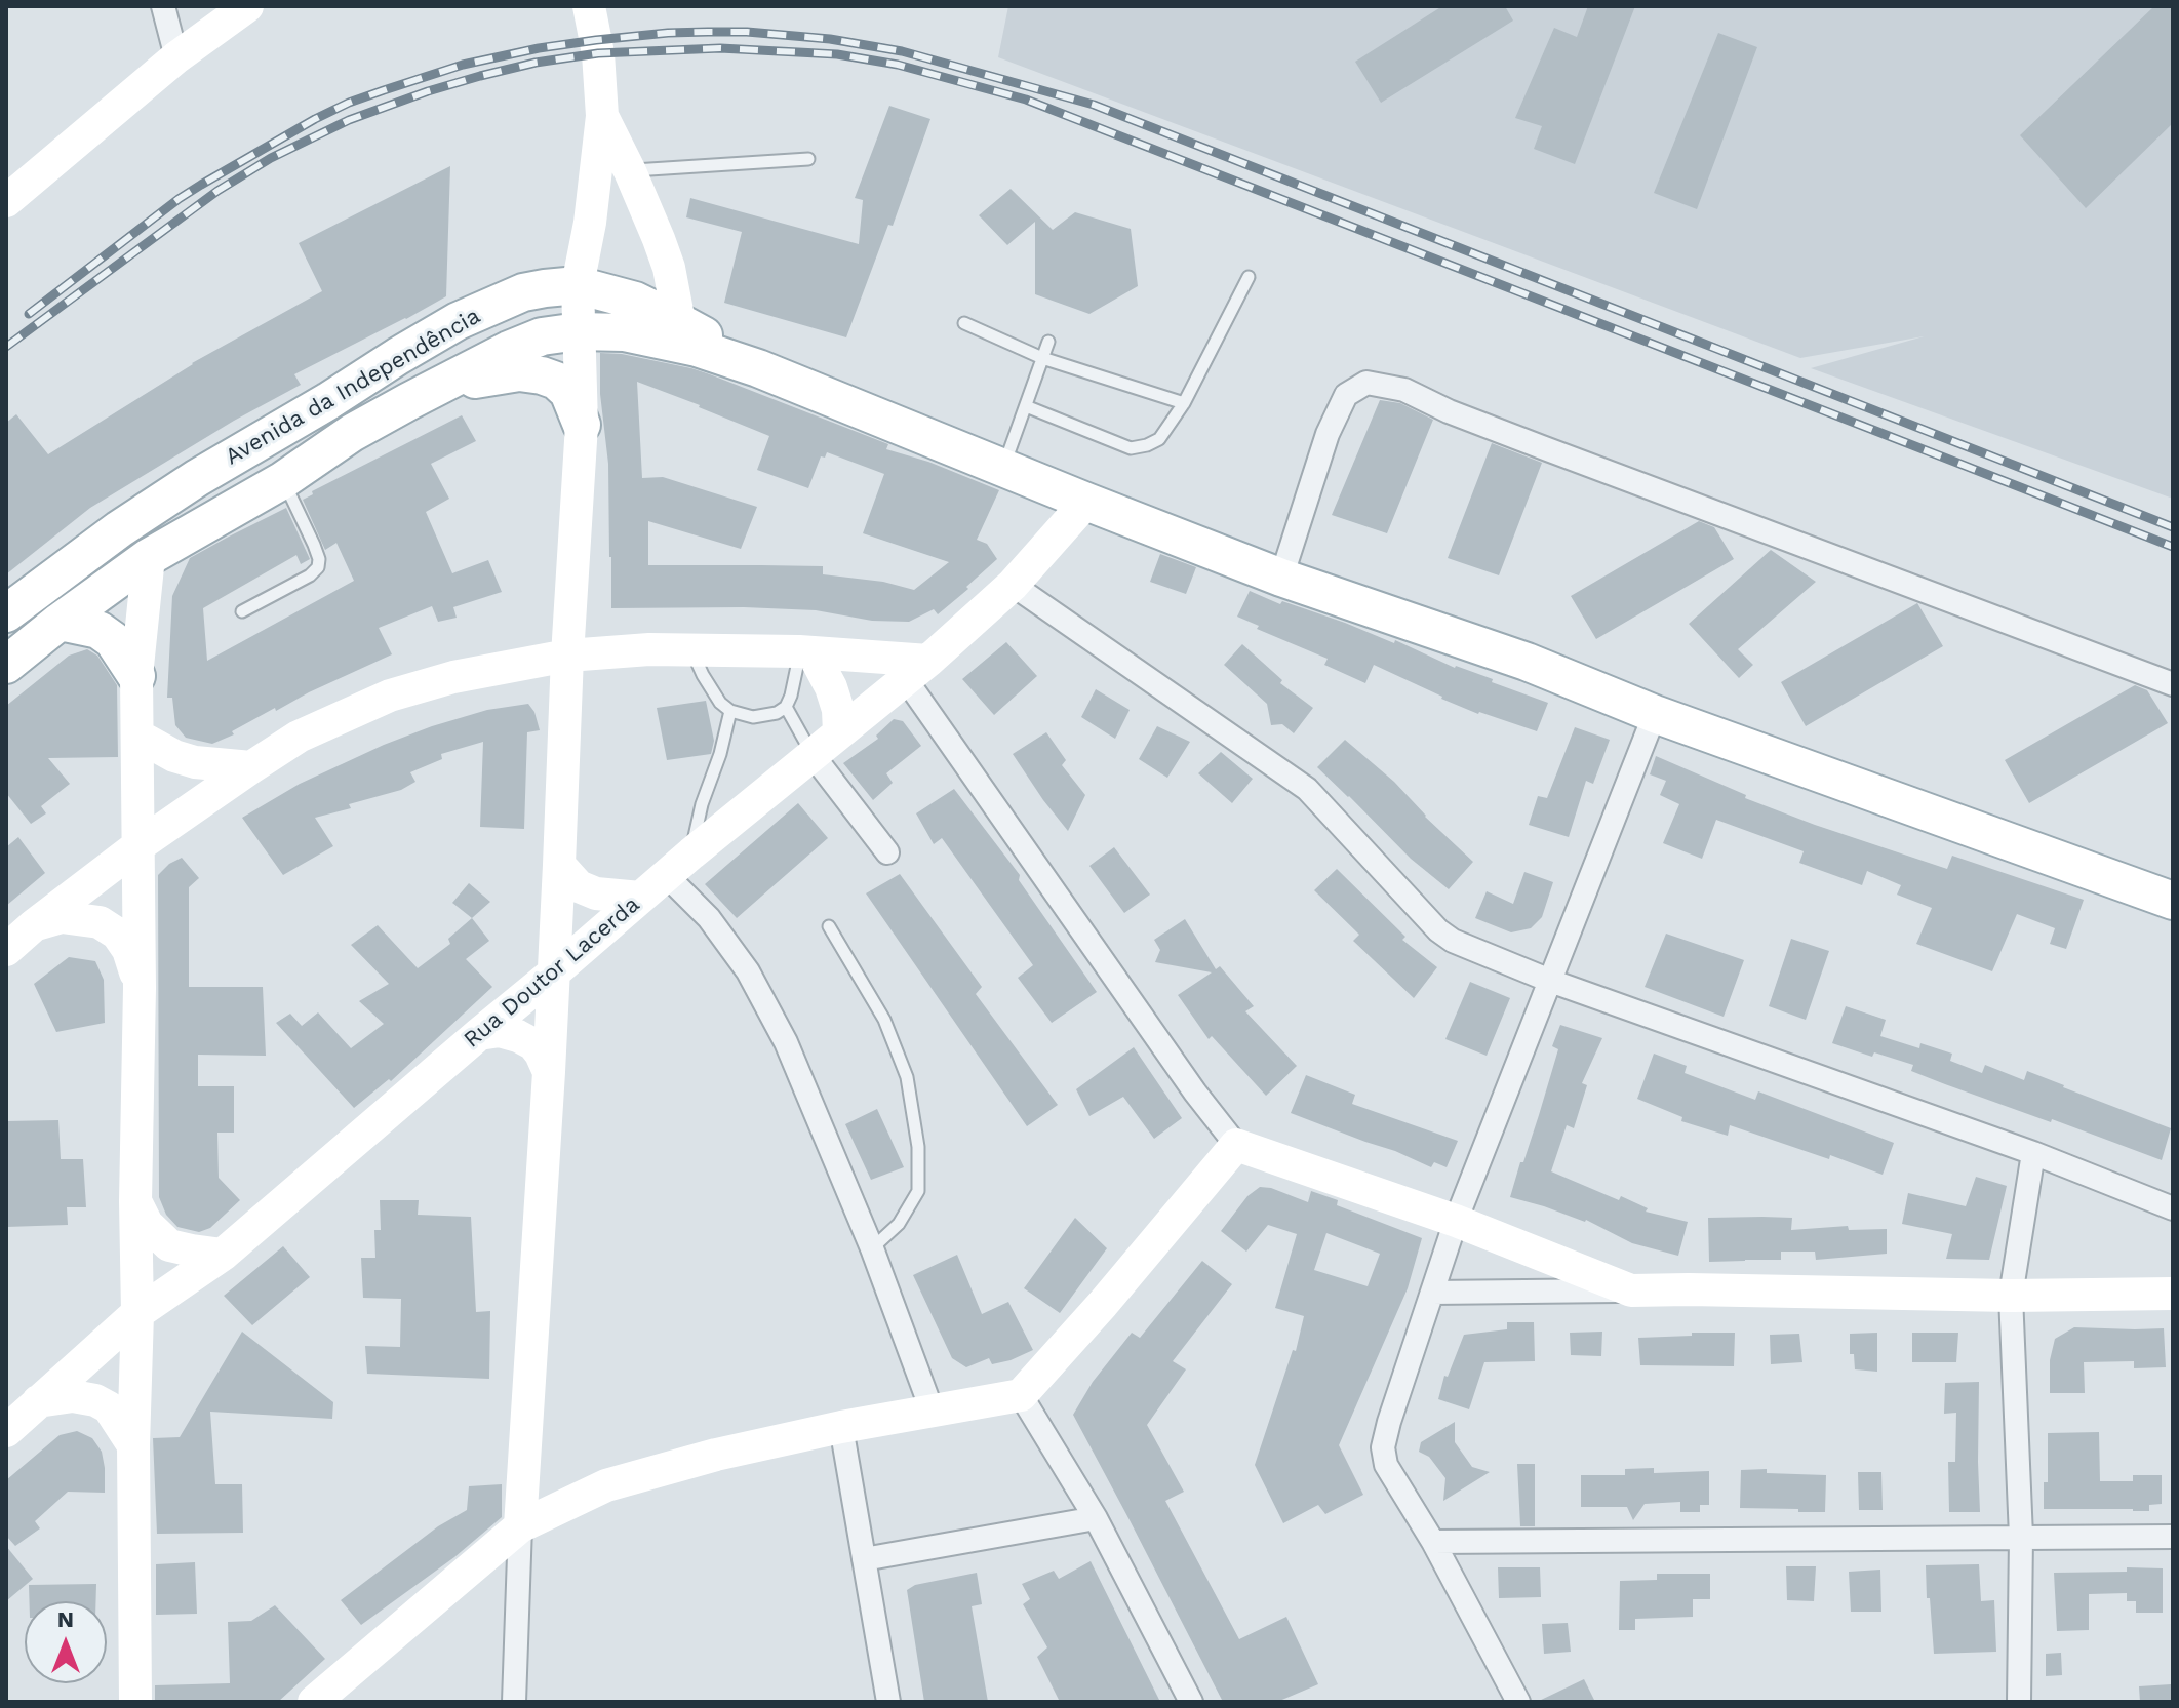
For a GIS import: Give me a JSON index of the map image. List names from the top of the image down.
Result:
{
  "streets": {
    "main road": ["Avenida da Independência", "Rua Doutor Lacerda"]
  },
  "north": "top"
}
